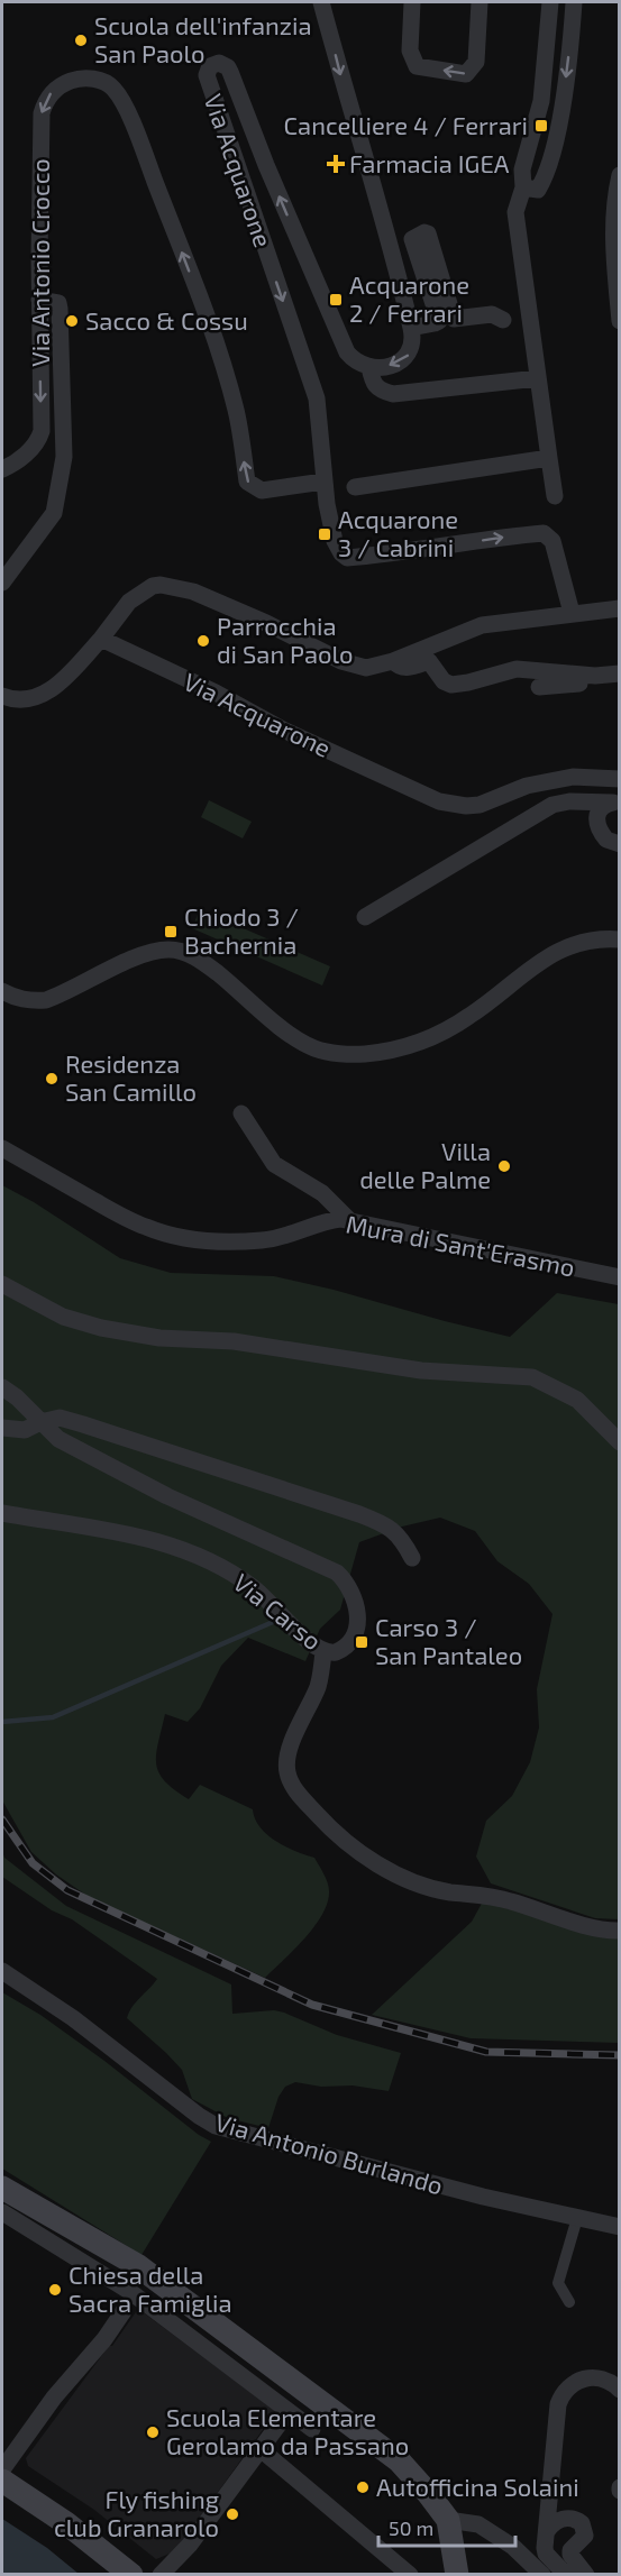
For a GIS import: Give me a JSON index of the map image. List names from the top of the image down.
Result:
{
  "streets": {
    "street": [
      "Via Acquarone",
      "Via Antonio Crocco",
      "Mura di Sant'Erasmo",
      "Via Carso",
      "Via Antonio Burlando"
    ]
  },
  "crossings": [
    ["Via Acquarone", "Via Antonio Crocco"]
  ],
  "places": {
    "other": [
      "Scuola dell'infanzia San Paolo",
      "Sacco & Cossu",
      "Parrocchia di San Paolo",
      "Residenza San Camillo",
      "Villa delle Palme",
      "Chiesa della Sacra Famiglia",
      "Scuola Elementare Gerolamo da Passano",
      "Autofficina Solaini",
      "Fly fishing club Granarolo"
    ],
    "transit": [
      "Cancelliere 4 / Ferrari",
      "Acquarone 2 / Ferrari",
      "Acquarone 3 / Cabrini",
      "Chiodo 3 / Bachernia",
      "Carso 3 / San Pantaleo"
    ],
    "health": ["Farmacia IGEA"]
  },
  "scale_bar": "50 m"
}
